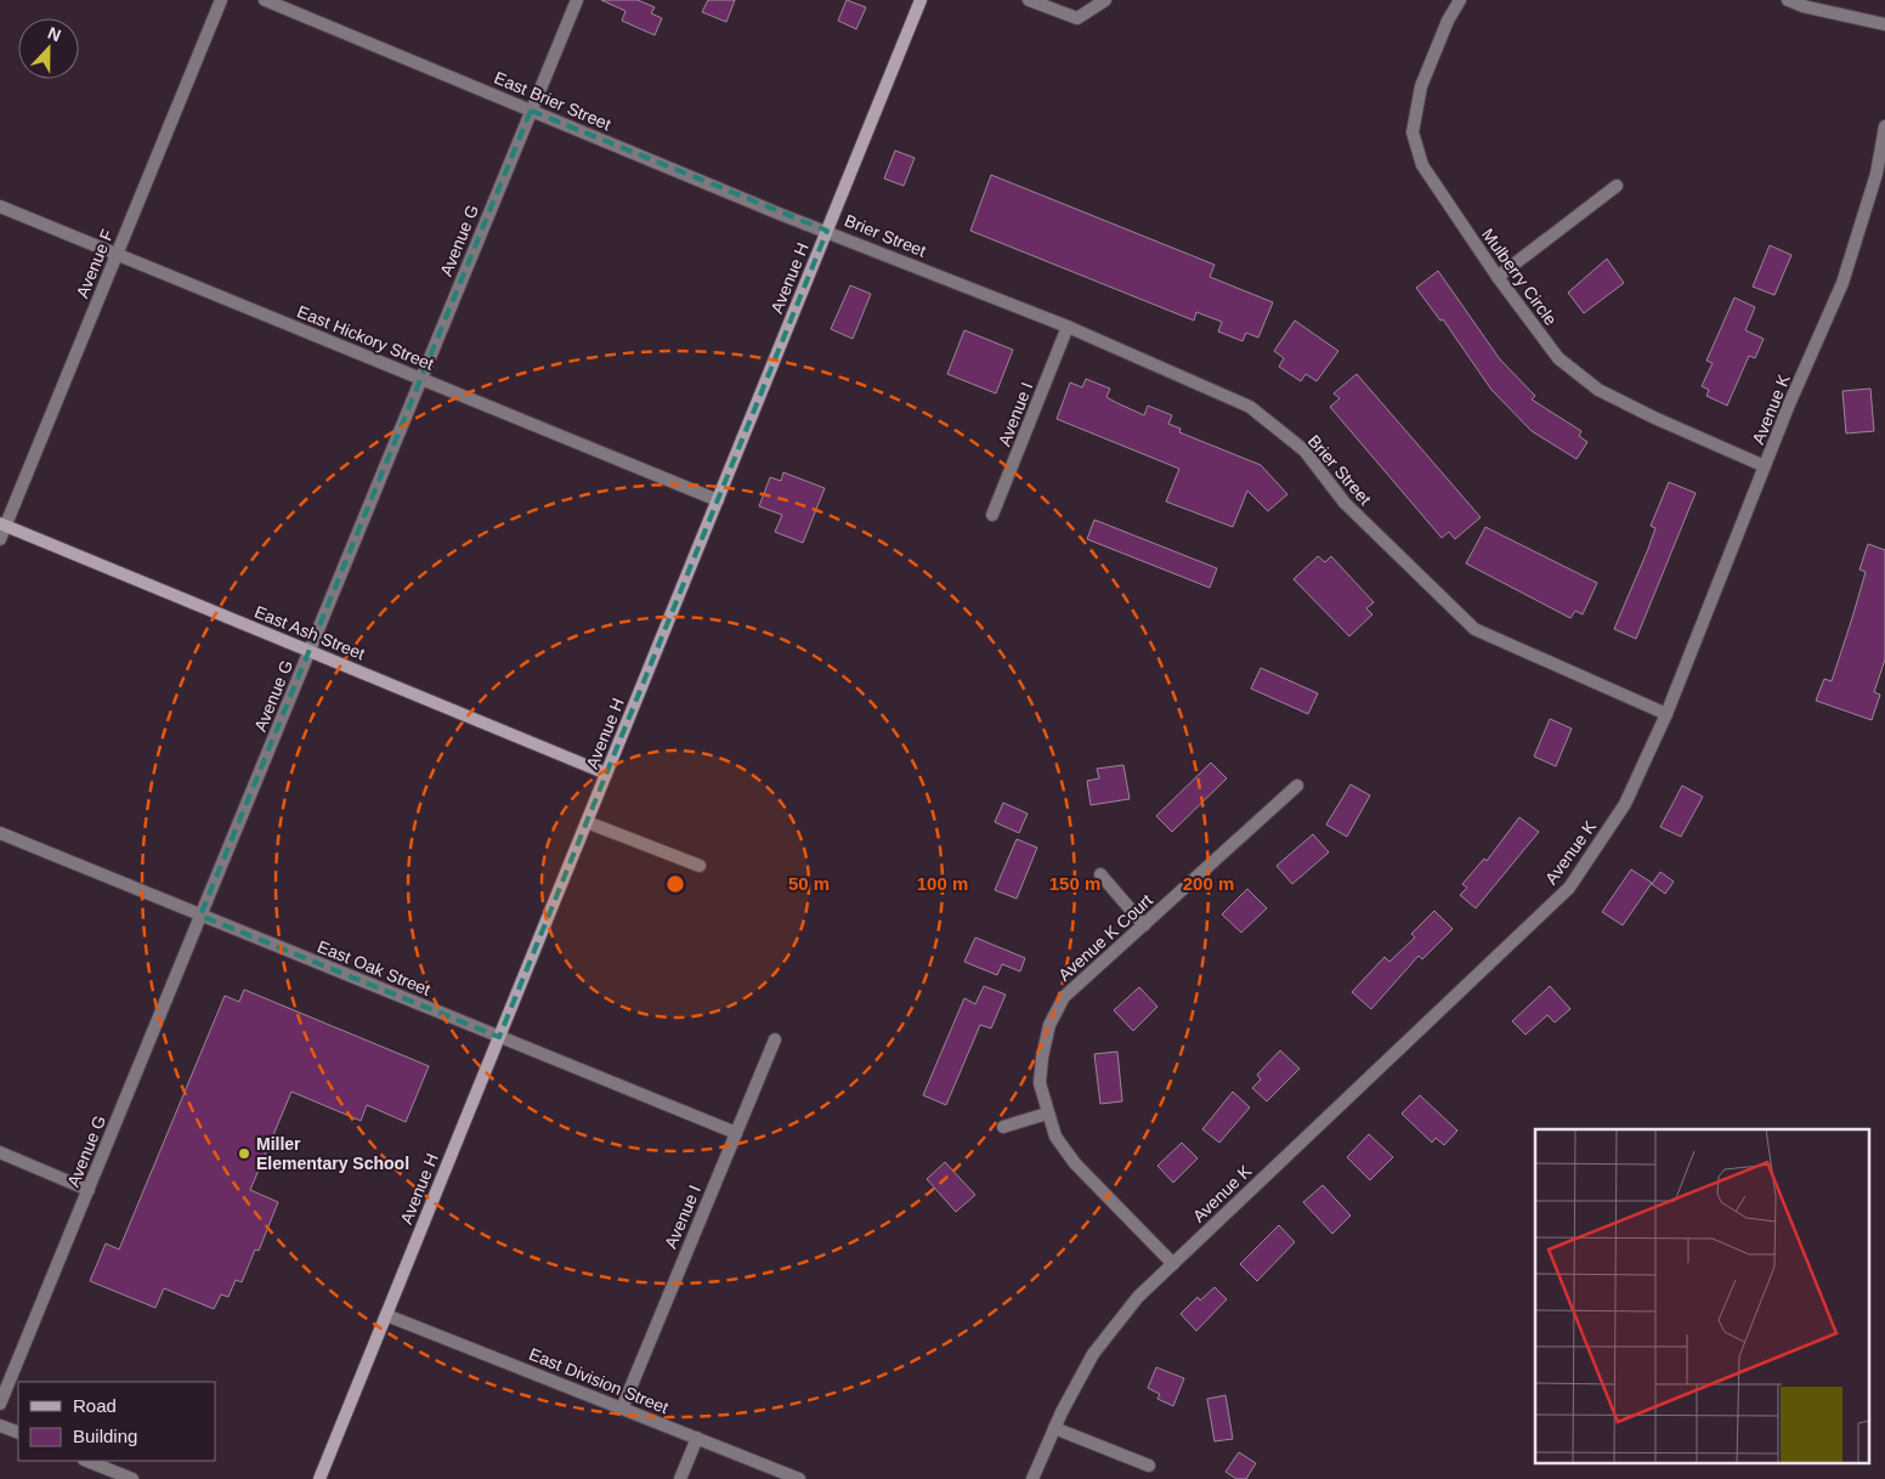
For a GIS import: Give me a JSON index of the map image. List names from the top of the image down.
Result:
{
  "streets": {
    "street": [
      "East Brier Street",
      "Brier Street",
      "Avenue G",
      "Avenue F",
      "Mulberry Circle",
      "Avenue H",
      "East Hickory Street",
      "Avenue K",
      "Avenue I",
      "East Ash Street",
      "Avenue K Court",
      "East Oak Street",
      "East Division Street"
    ]
  },
  "crossings": [
    ["East Brier Street", "Brier Street"],
    ["East Brier Street", "Avenue G"],
    ["East Brier Street", "Avenue H"],
    ["Brier Street", "Avenue H"],
    ["Brier Street", "Avenue K"],
    ["Brier Street", "Avenue I"],
    ["Avenue G", "East Hickory Street"],
    ["Avenue G", "East Ash Street"],
    ["Avenue G", "East Oak Street"],
    ["Avenue F", "East Hickory Street"],
    ["Avenue F", "East Ash Street"],
    ["Mulberry Circle", "Avenue K"],
    ["Avenue H", "East Hickory Street"],
    ["Avenue H", "East Ash Street"],
    ["Avenue H", "East Oak Street"],
    ["Avenue H", "East Division Street"],
    ["Avenue K", "Avenue K Court"],
    ["Avenue I", "East Oak Street"],
    ["Avenue I", "East Division Street"]
  ],
  "places": ["Miller Elementary School"],
  "legend": ["Road", "Building"],
  "north": "top",
  "rings": [
    "50 m",
    "100 m",
    "150 m",
    "200 m"
  ]
}
